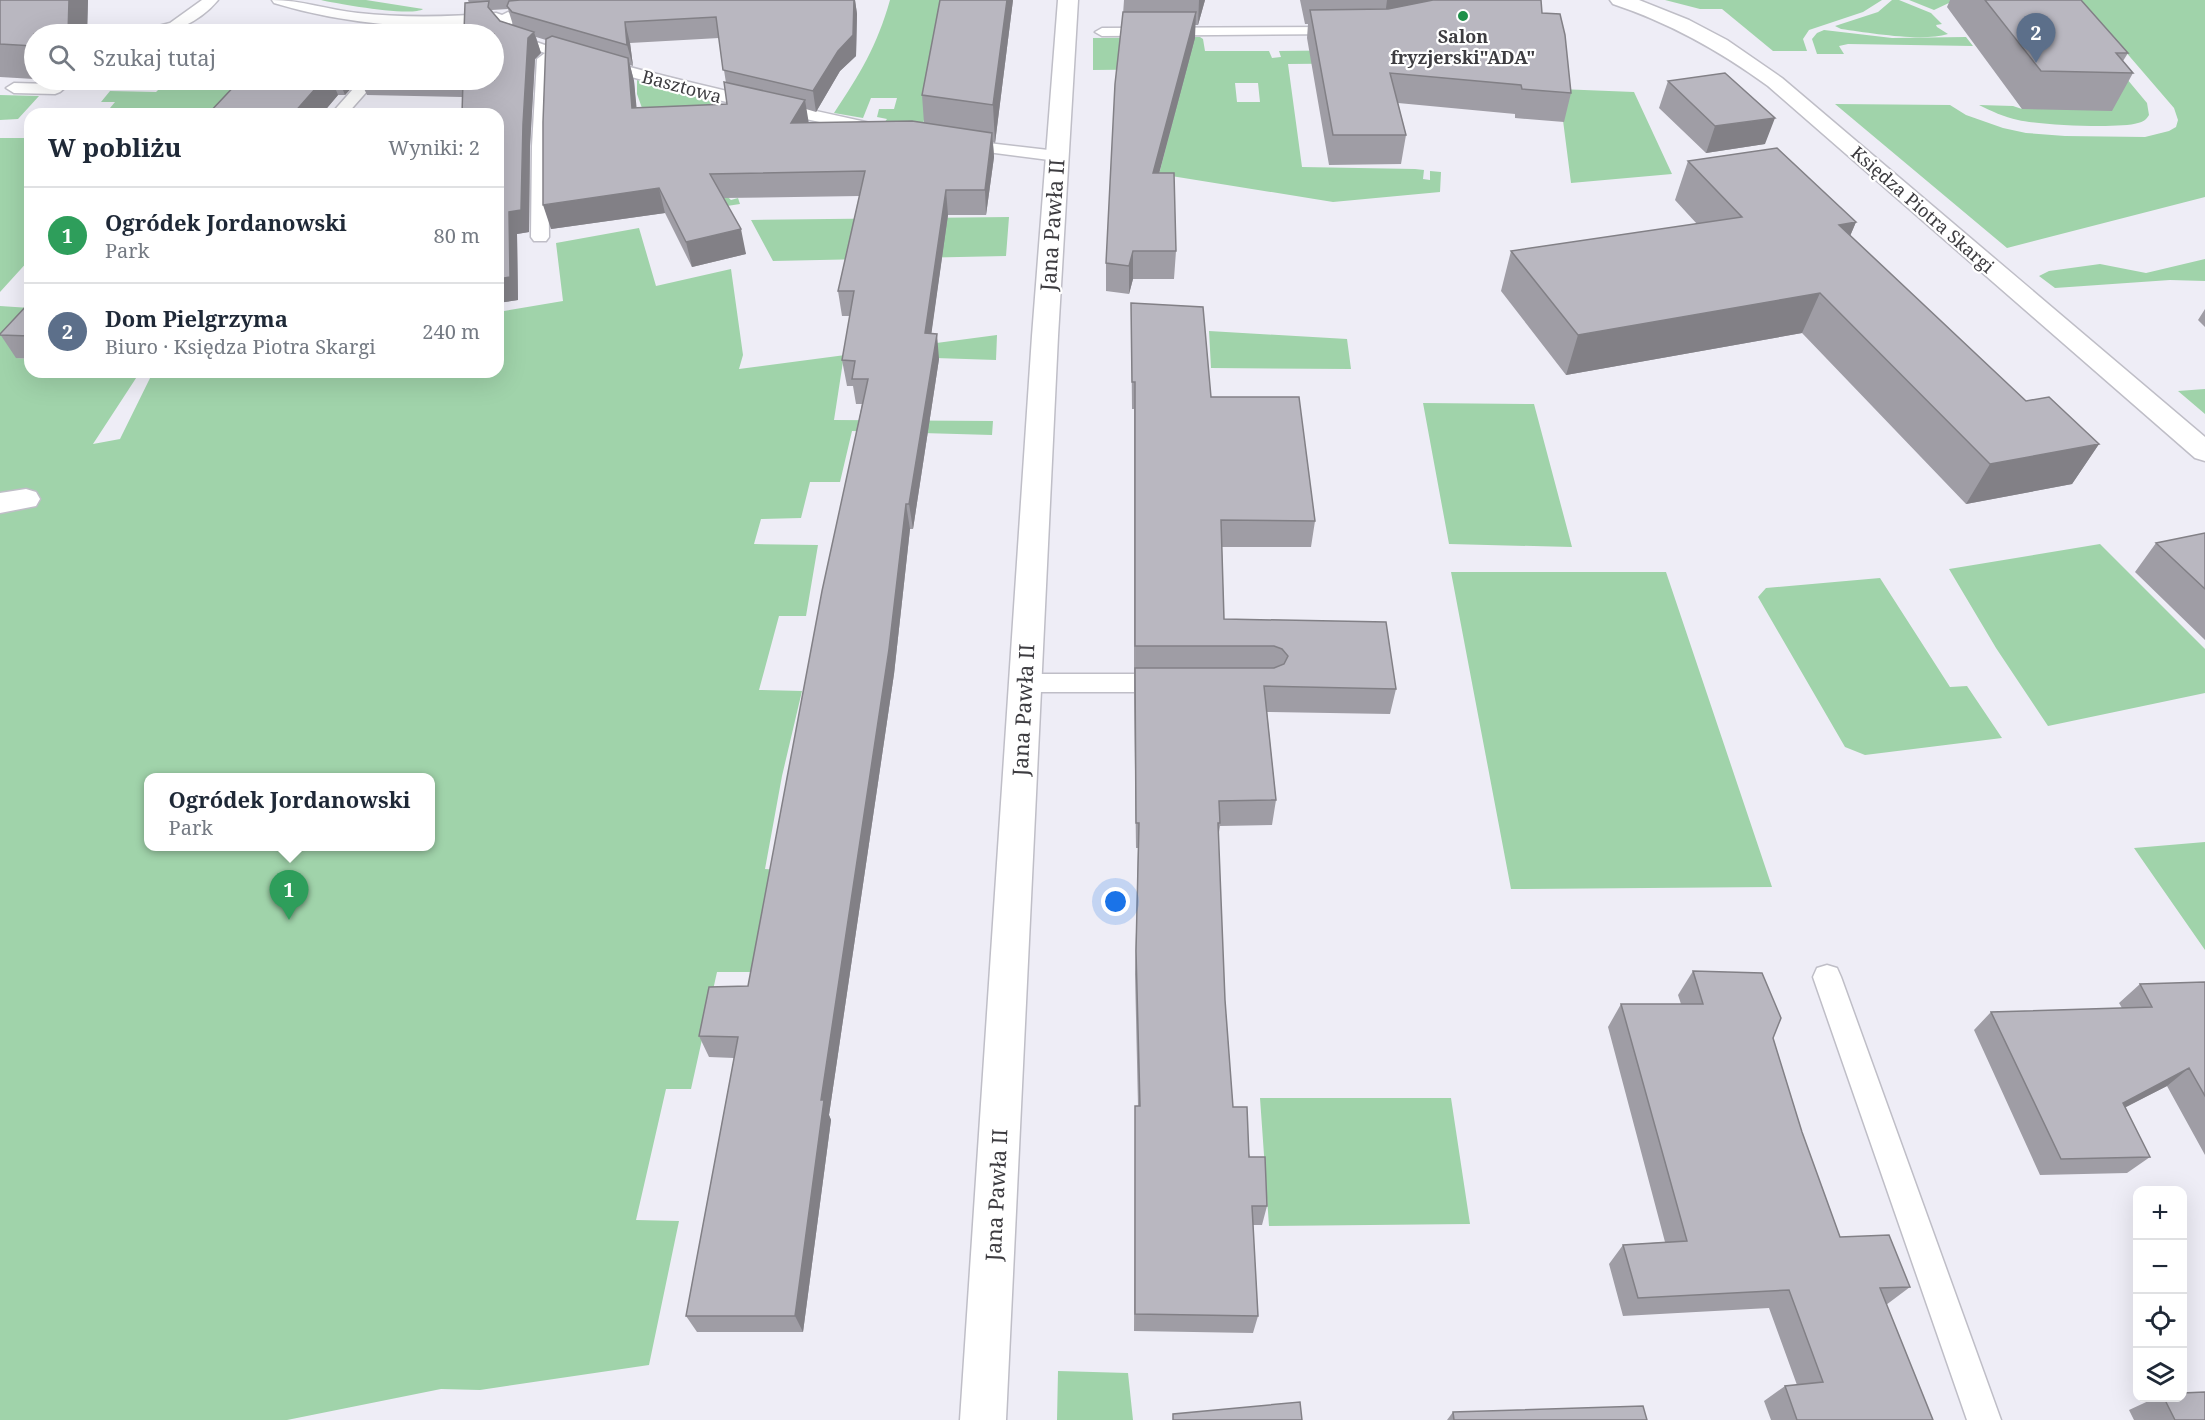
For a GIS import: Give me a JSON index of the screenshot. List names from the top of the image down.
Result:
{
  "streets": {
    "street": ["Księdza Piotra Skargi", "Jana Pawła II"],
    "lane": ["Basztowa"]
  },
  "places": ["Salon fryzjerski\"ADA\""],
  "page": {
    "pins": ["2", "1"],
    "search": "Szukaj tutaj",
    "heading": ["W pobliżu", "Wyniki: 2"],
    "list": [
      {
        "mark": "1",
        "name": "Ogródek Jordanowski",
        "note": "Park",
        "value": "80 m"
      },
      {
        "mark": "2",
        "name": "Dom Pielgrzyma",
        "note": "Biuro · Księdza Piotra Skargi",
        "value": "240 m"
      }
    ],
    "popup": ["Ogródek Jordanowski", "Park"],
    "map_buttons": ["+", "−"]
  }
}
